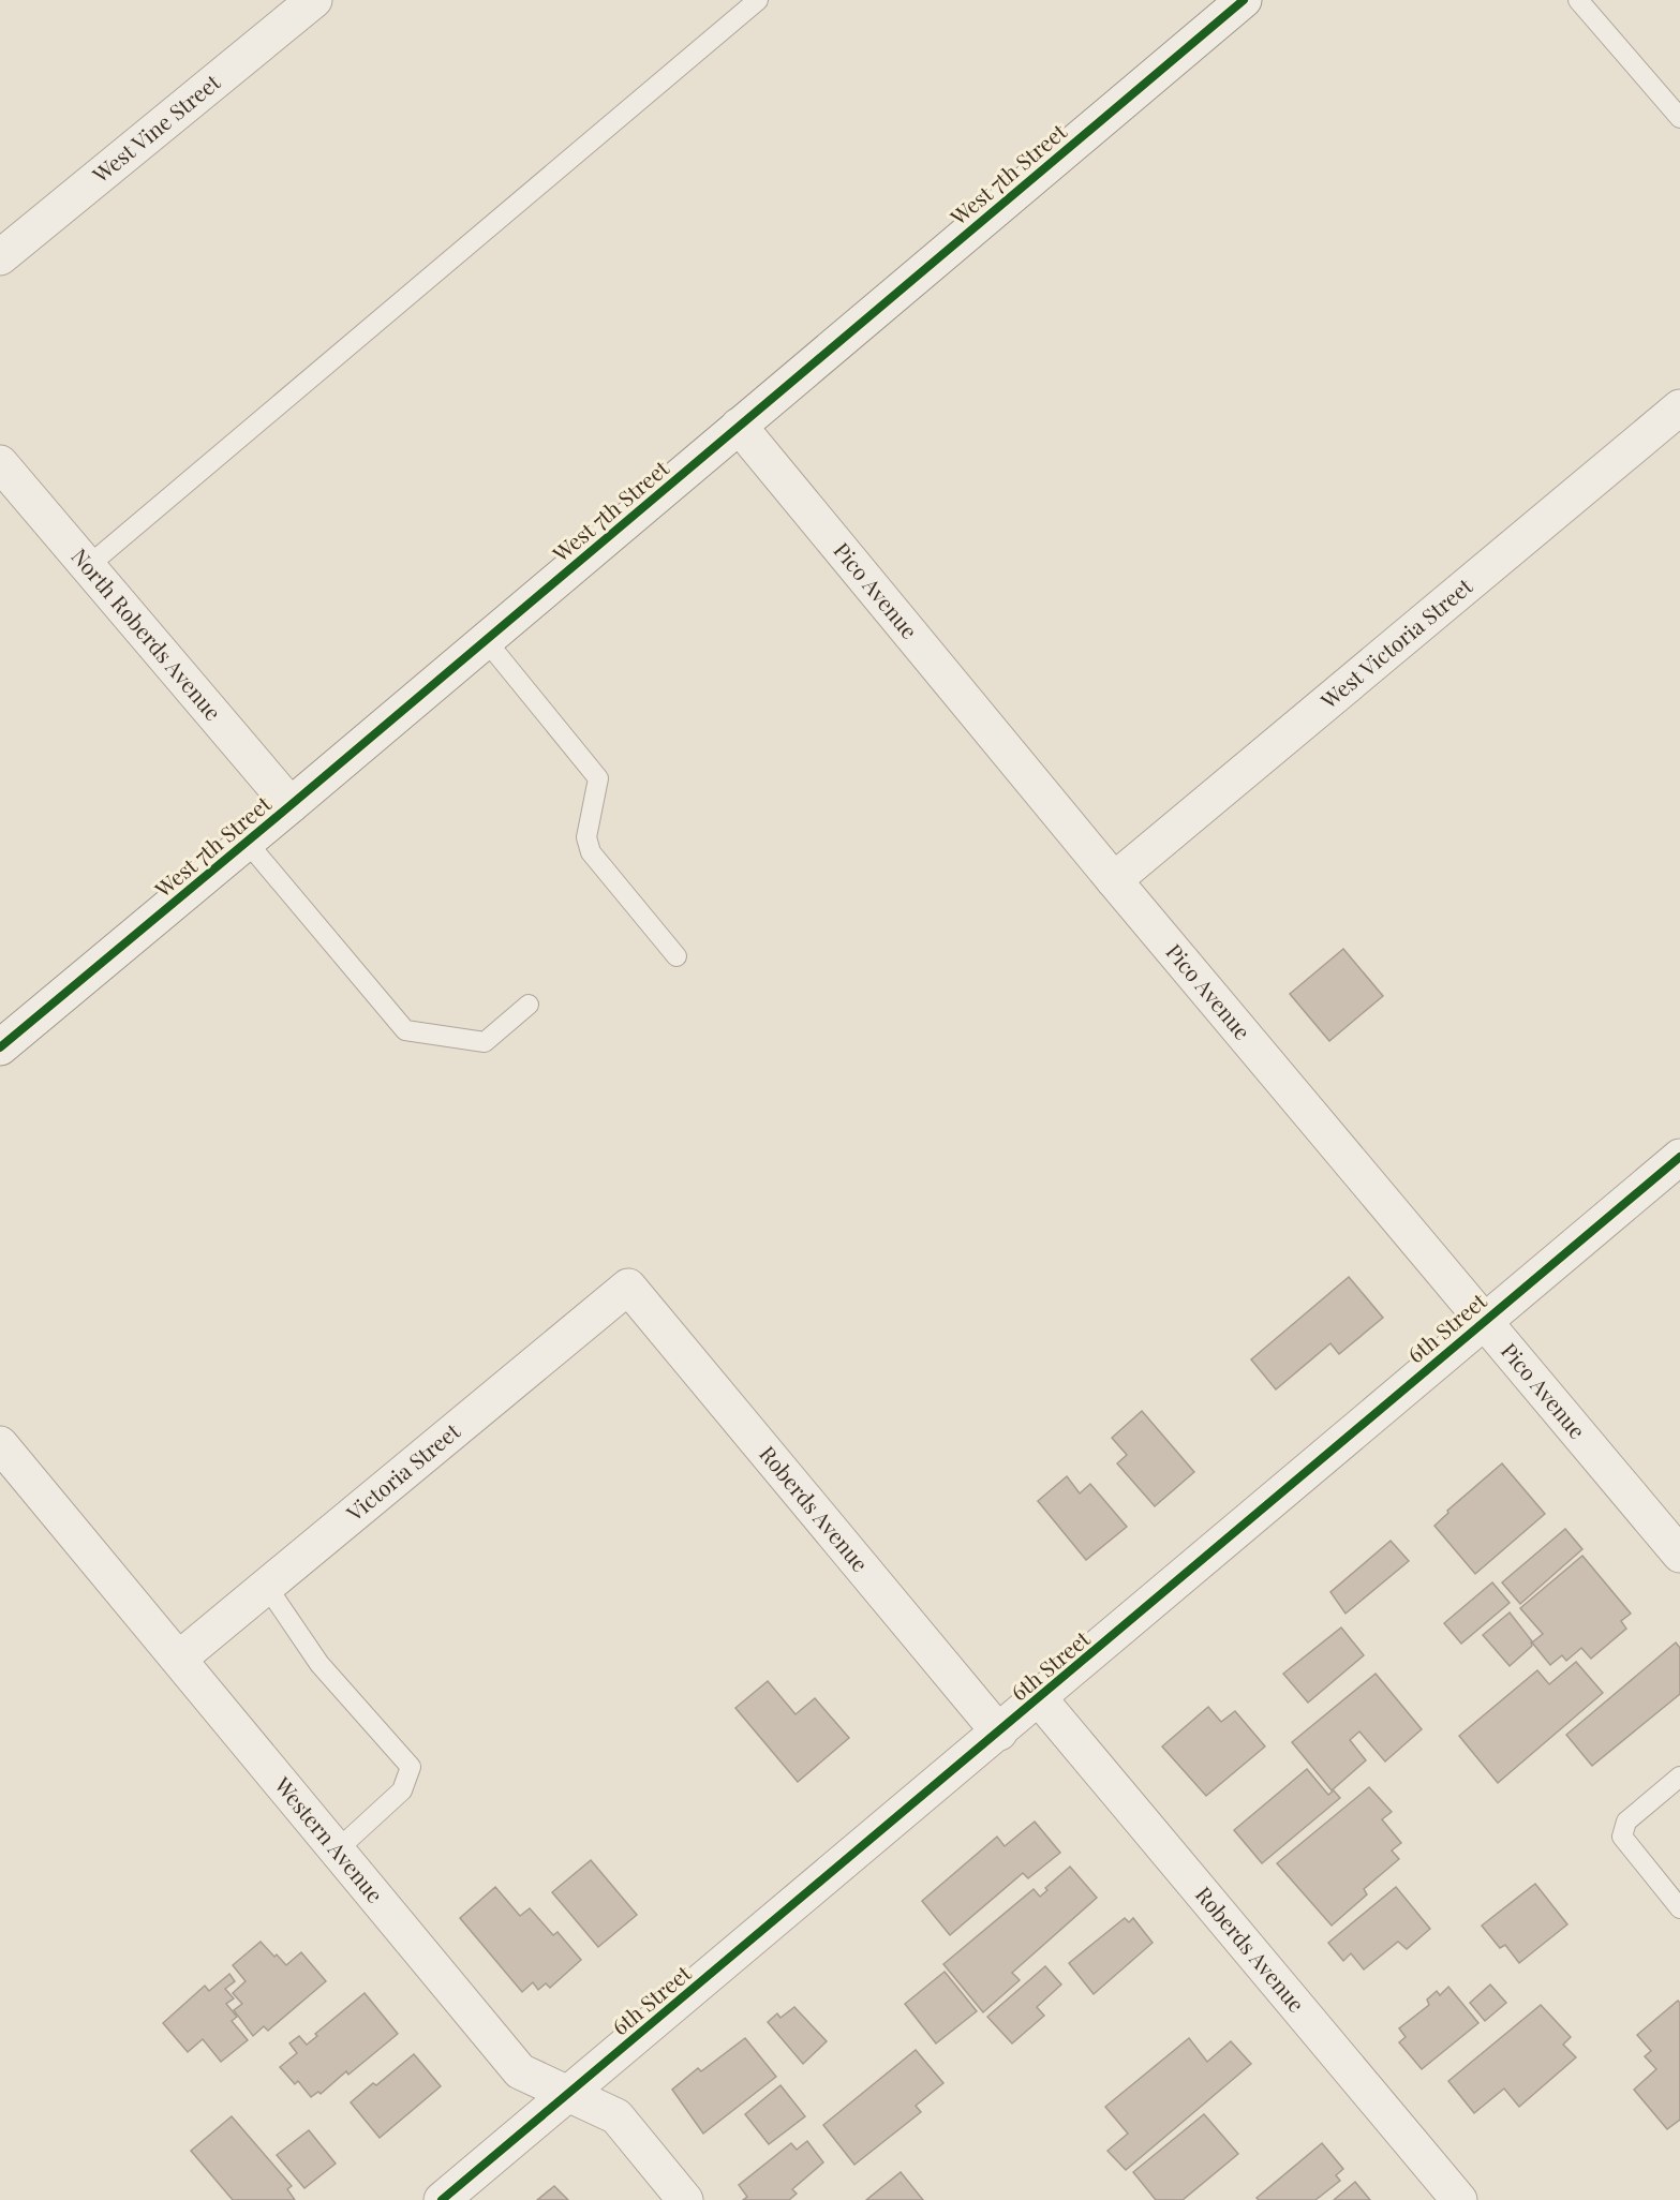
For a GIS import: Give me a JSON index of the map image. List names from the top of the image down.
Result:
{
  "streets": {
    "street": [
      "West Vine Street",
      "West 7th Street",
      "Pico Avenue",
      "North Roberds Avenue",
      "West Victoria Street",
      "6th Street",
      "Victoria Street",
      "Roberds Avenue",
      "Western Avenue"
    ]
  },
  "crossings": [
    ["West 7th Street", "Pico Avenue"],
    ["West 7th Street", "North Roberds Avenue"],
    ["Pico Avenue", "West Victoria Street"],
    ["Pico Avenue", "6th Street"],
    ["6th Street", "Roberds Avenue"],
    ["6th Street", "Western Avenue"],
    ["Victoria Street", "Roberds Avenue"],
    ["Victoria Street", "Western Avenue"]
  ]
}
